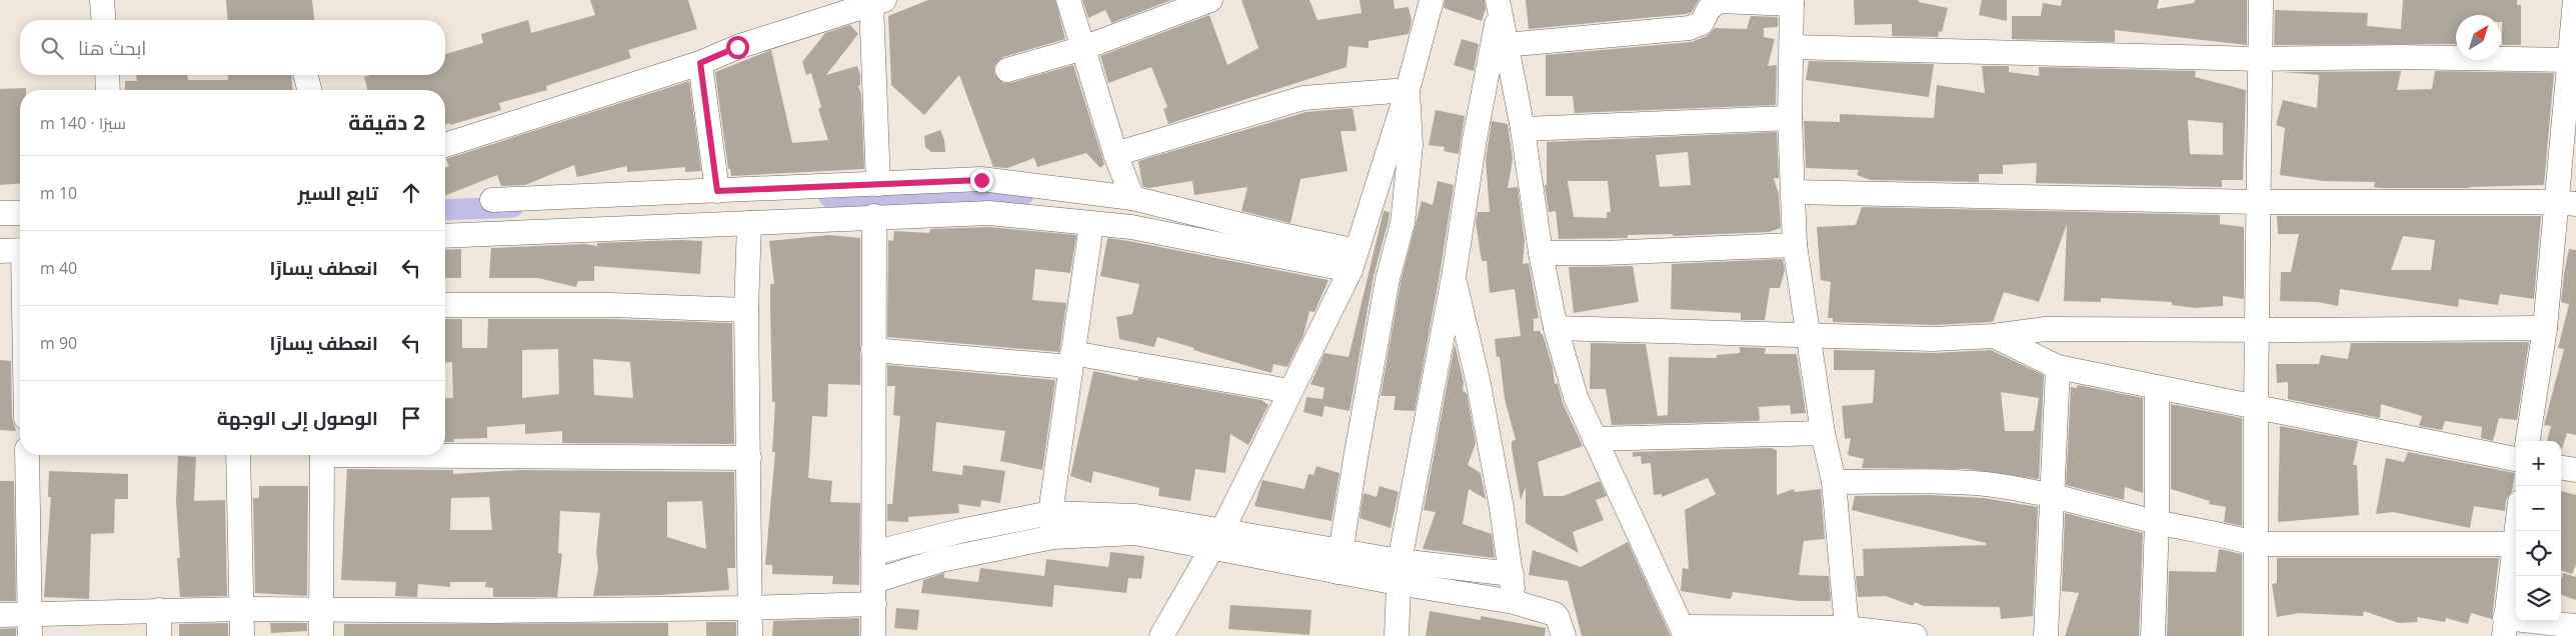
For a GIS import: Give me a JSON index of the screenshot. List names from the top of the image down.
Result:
{
  "north": "top right",
  "page": {
    "search": "ابحث هنا",
    "heading": ["2 دقيقة", "سيرًا · 140 m"],
    "list": [
      ["تابع السير", "10 m"],
      ["انعطف يسارًا", "40 m"],
      ["انعطف يسارًا", "90 m"],
      "الوصول إلى الوجهة"
    ],
    "map_buttons": ["+", "−"]
  }
}
